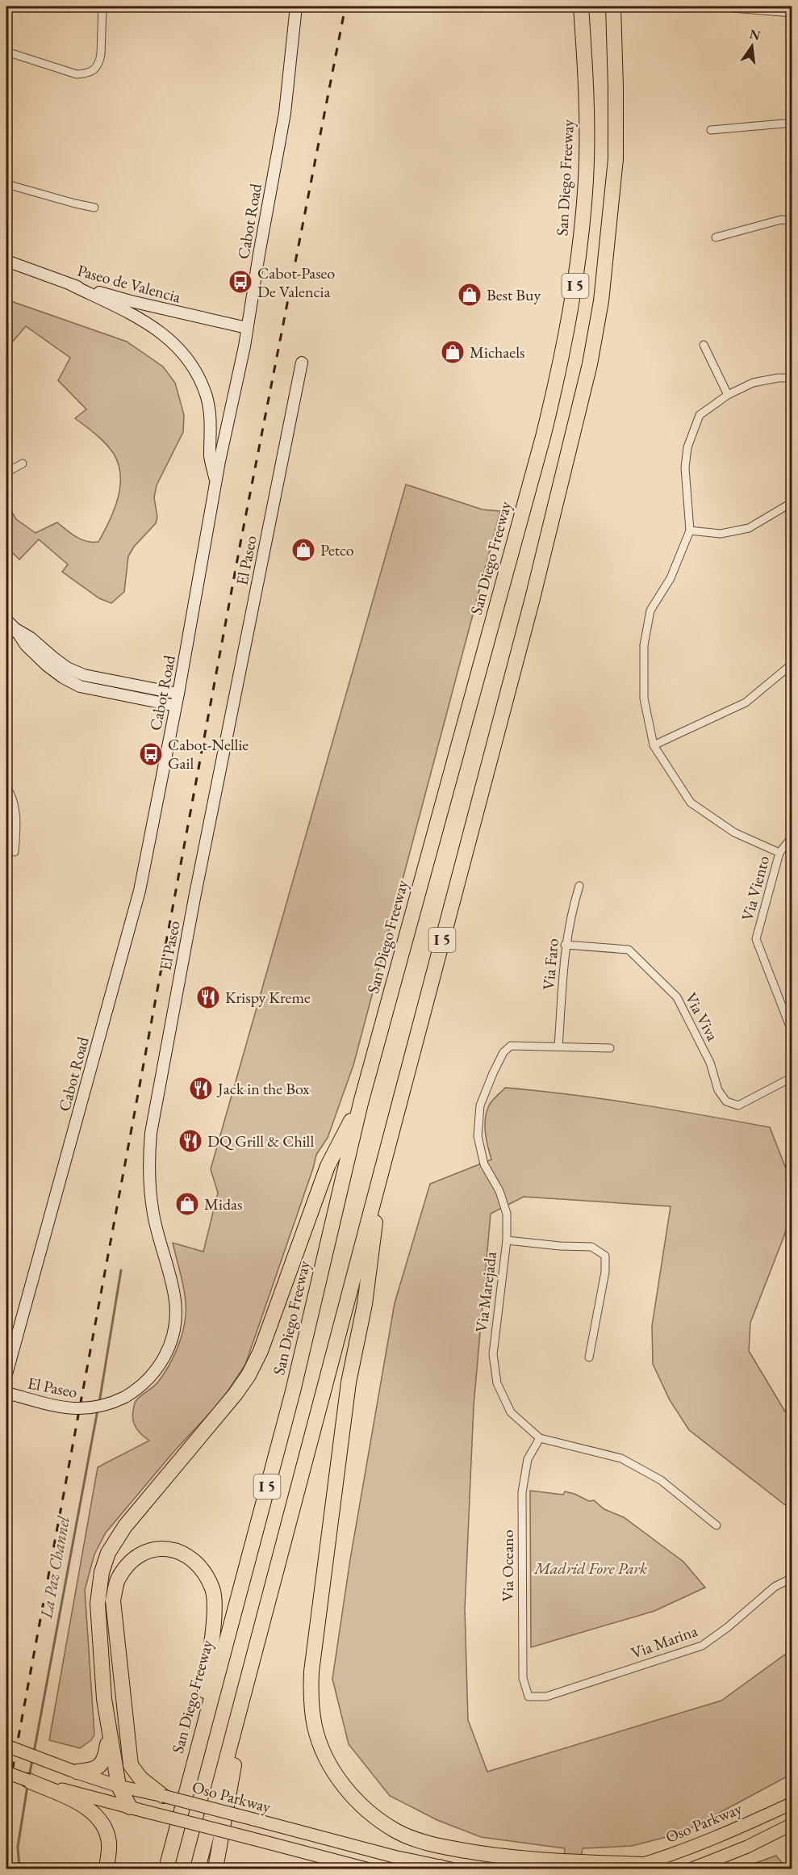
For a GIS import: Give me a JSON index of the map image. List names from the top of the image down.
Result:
{
  "streets": {
    "highway": ["San Diego Freeway", "I 5"],
    "main road": [
      "Cabot Road",
      "Paseo de Valencia",
      "El Paseo",
      "Oso Parkway"
    ],
    "street": [
      "Via Viento",
      "Via Faro",
      "Via Viva",
      "Via Marejada",
      "Via Oceano",
      "Via Marina"
    ]
  },
  "crossings": [
    ["Cabot Road", "Paseo de Valencia"],
    ["Via Faro", "Via Viva"],
    ["Via Faro", "Via Marejada"],
    ["Via Marejada", "Via Oceano"],
    ["Via Oceano", "Via Marina"]
  ],
  "water": ["La Paz Channel"],
  "parks": ["Madrid Fore Park"],
  "places": {
    "bus stop": ["Cabot-Paseo De Valencia", "Cabot-Nellie Gail"],
    "shop": [
      "Best Buy",
      "Michaels",
      "Petco",
      "Midas"
    ],
    "restaurant": ["Krispy Kreme", "Jack in the Box", "DQ Grill & Chill"]
  },
  "north": "top"
}
